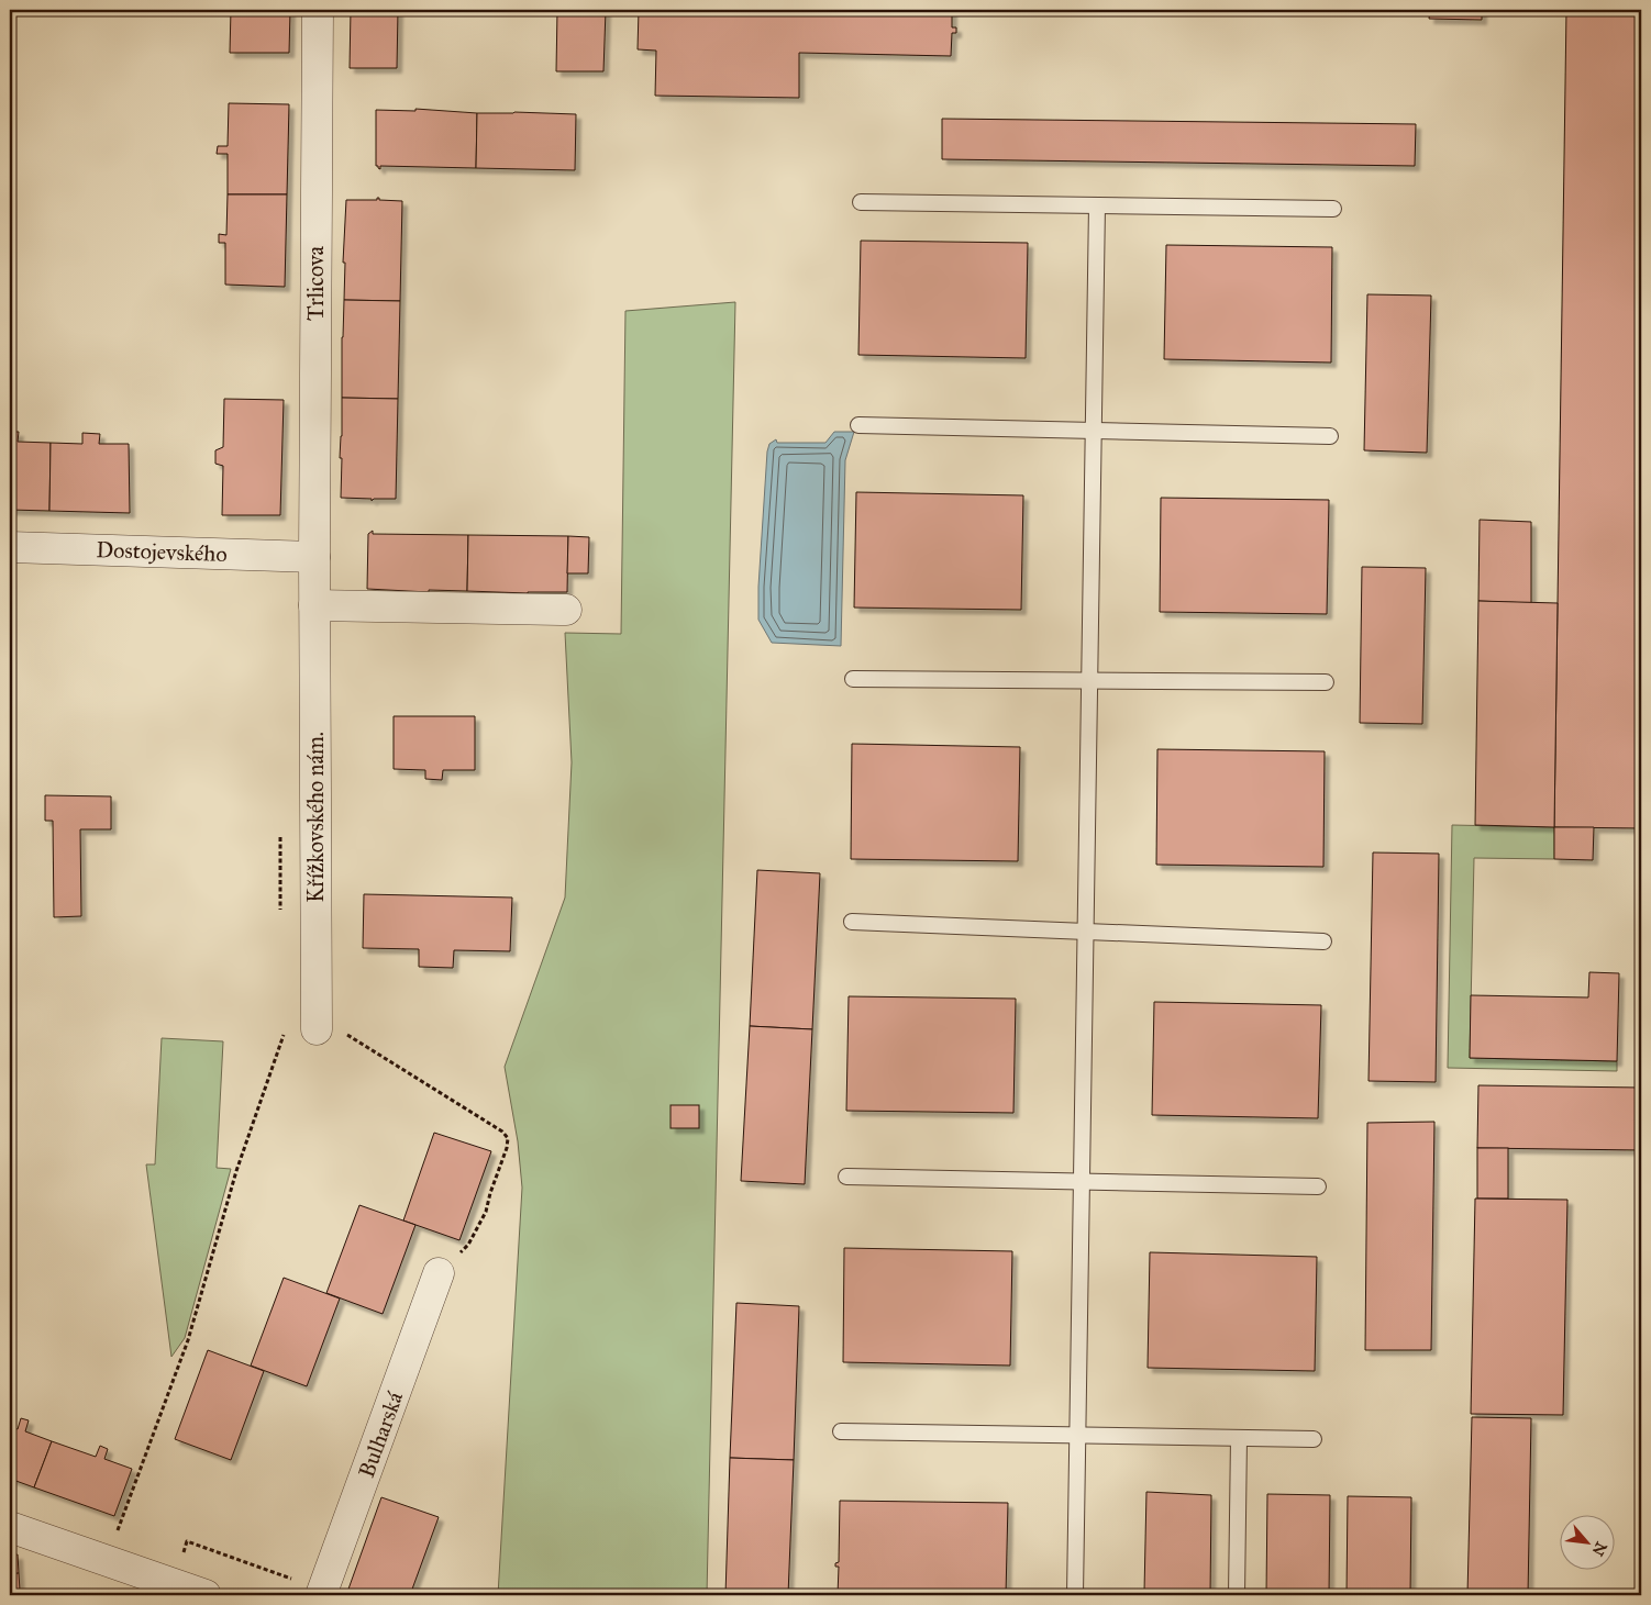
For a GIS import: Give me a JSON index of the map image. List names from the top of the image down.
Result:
{
  "streets": {
    "street": [
      "Trlicova",
      "Dostojevského",
      "Křížkovského nám.",
      "Bulharská"
    ]
  },
  "crossings": [
    ["Trlicova", "Dostojevského"],
    ["Trlicova", "Křížkovského nám."],
    ["Dostojevského", "Křížkovského nám."]
  ],
  "north": "bottom right"
}
